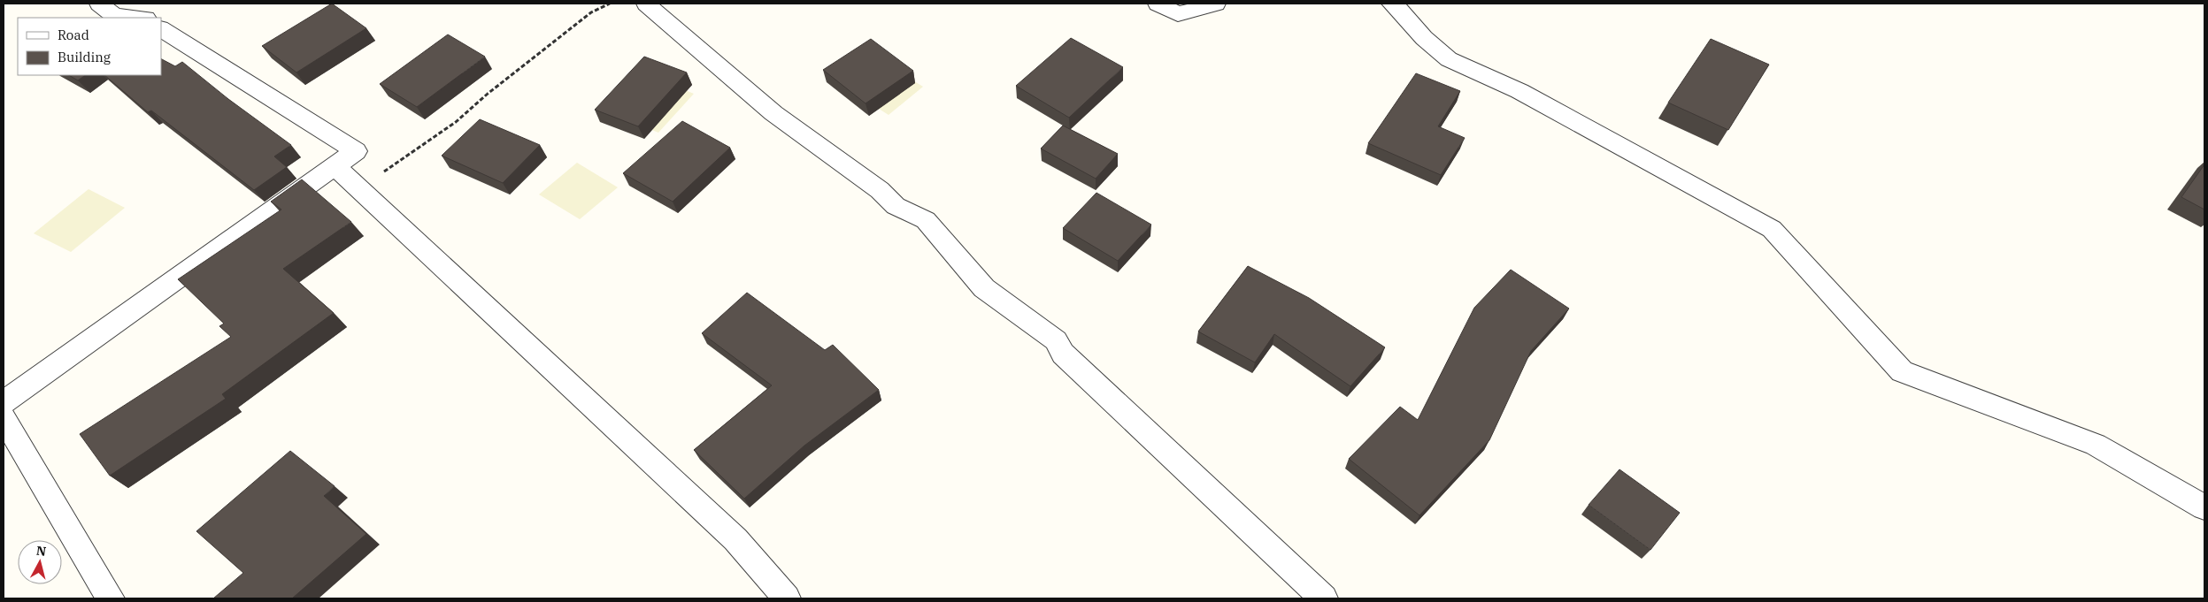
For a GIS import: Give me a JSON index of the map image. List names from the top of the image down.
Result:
{
  "legend": ["Road", "Building"],
  "north": "top"
}
